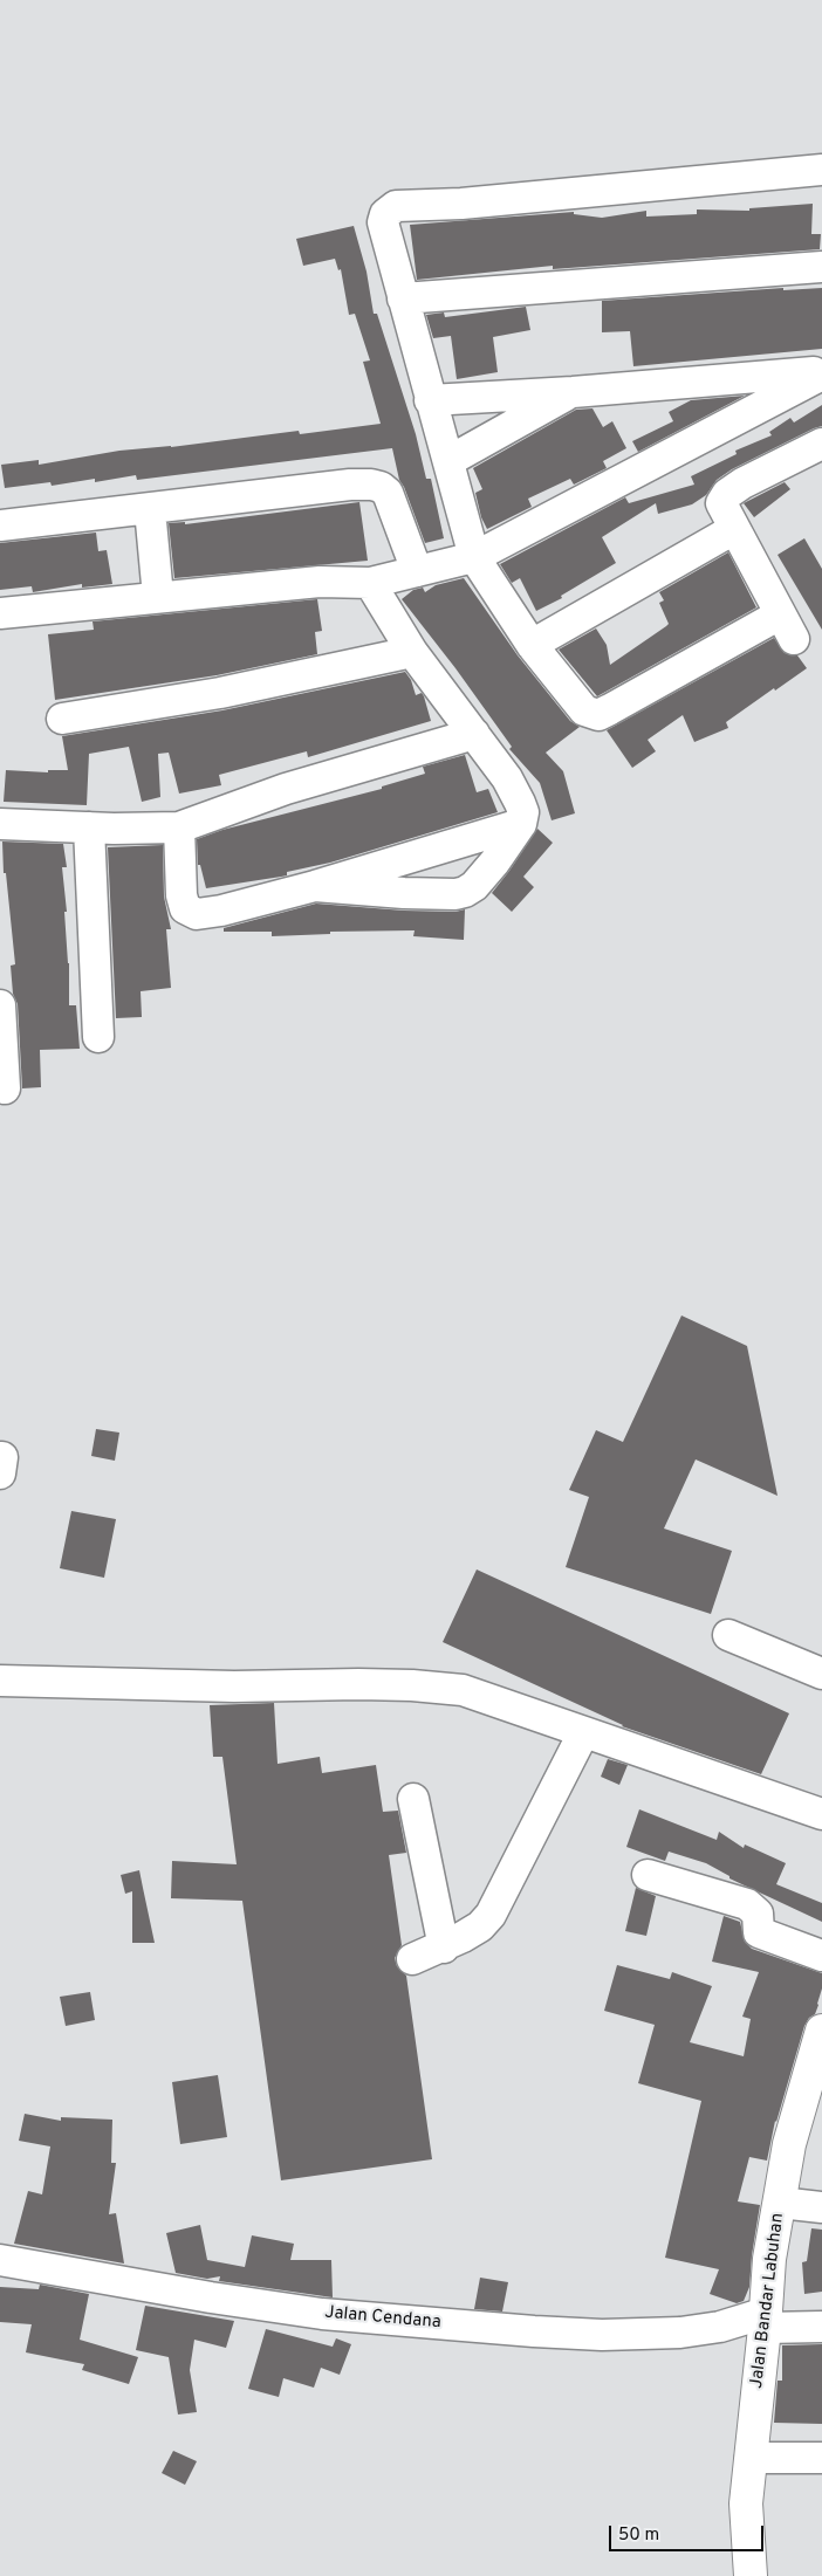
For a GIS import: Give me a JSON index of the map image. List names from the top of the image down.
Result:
{
  "streets": {
    "main road": ["Jalan Bandar Labuhan"],
    "street": ["Jalan Cendana"]
  },
  "crossings": [
    ["Jalan Bandar Labuhan", "Jalan Cendana"]
  ],
  "scale_bar": "50 m"
}
